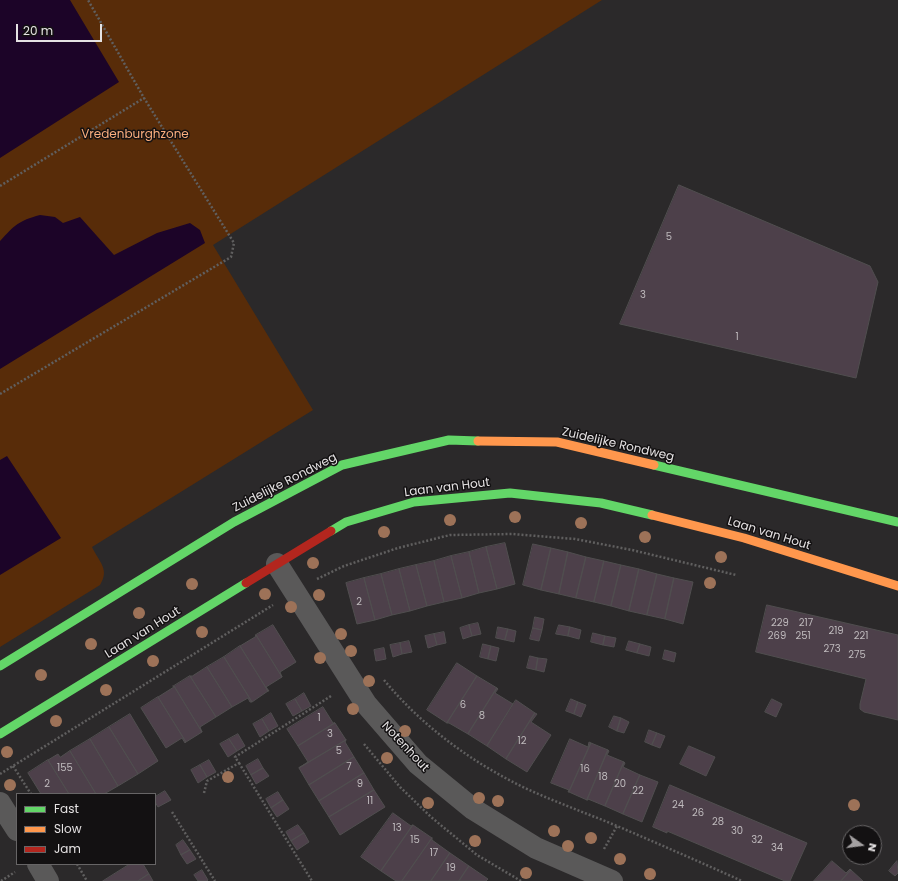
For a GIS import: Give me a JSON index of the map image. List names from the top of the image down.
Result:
{
  "streets": {
    "street": ["Zuidelijke Rondweg", "Laan van Hout", "Notenhout"]
  },
  "crossings": [
    ["Laan van Hout", "Notenhout"]
  ],
  "parks": ["Vredenburghzone"],
  "house_numbers": [
    "5",
    "3",
    "1",
    "2",
    "229",
    "217",
    "219",
    "269",
    "251",
    "221",
    "273",
    "275",
    "6",
    "8",
    "1",
    "3",
    "12",
    "5",
    "7",
    "155",
    "16",
    "18",
    "2",
    "9",
    "20",
    "22",
    "11",
    "24",
    "26",
    "28",
    "13",
    "30",
    "15",
    "32",
    "34",
    "17",
    "19"
  ],
  "legend": ["Fast", "Slow", "Jam"],
  "scale_bar": "20 m",
  "north": "right"
}
